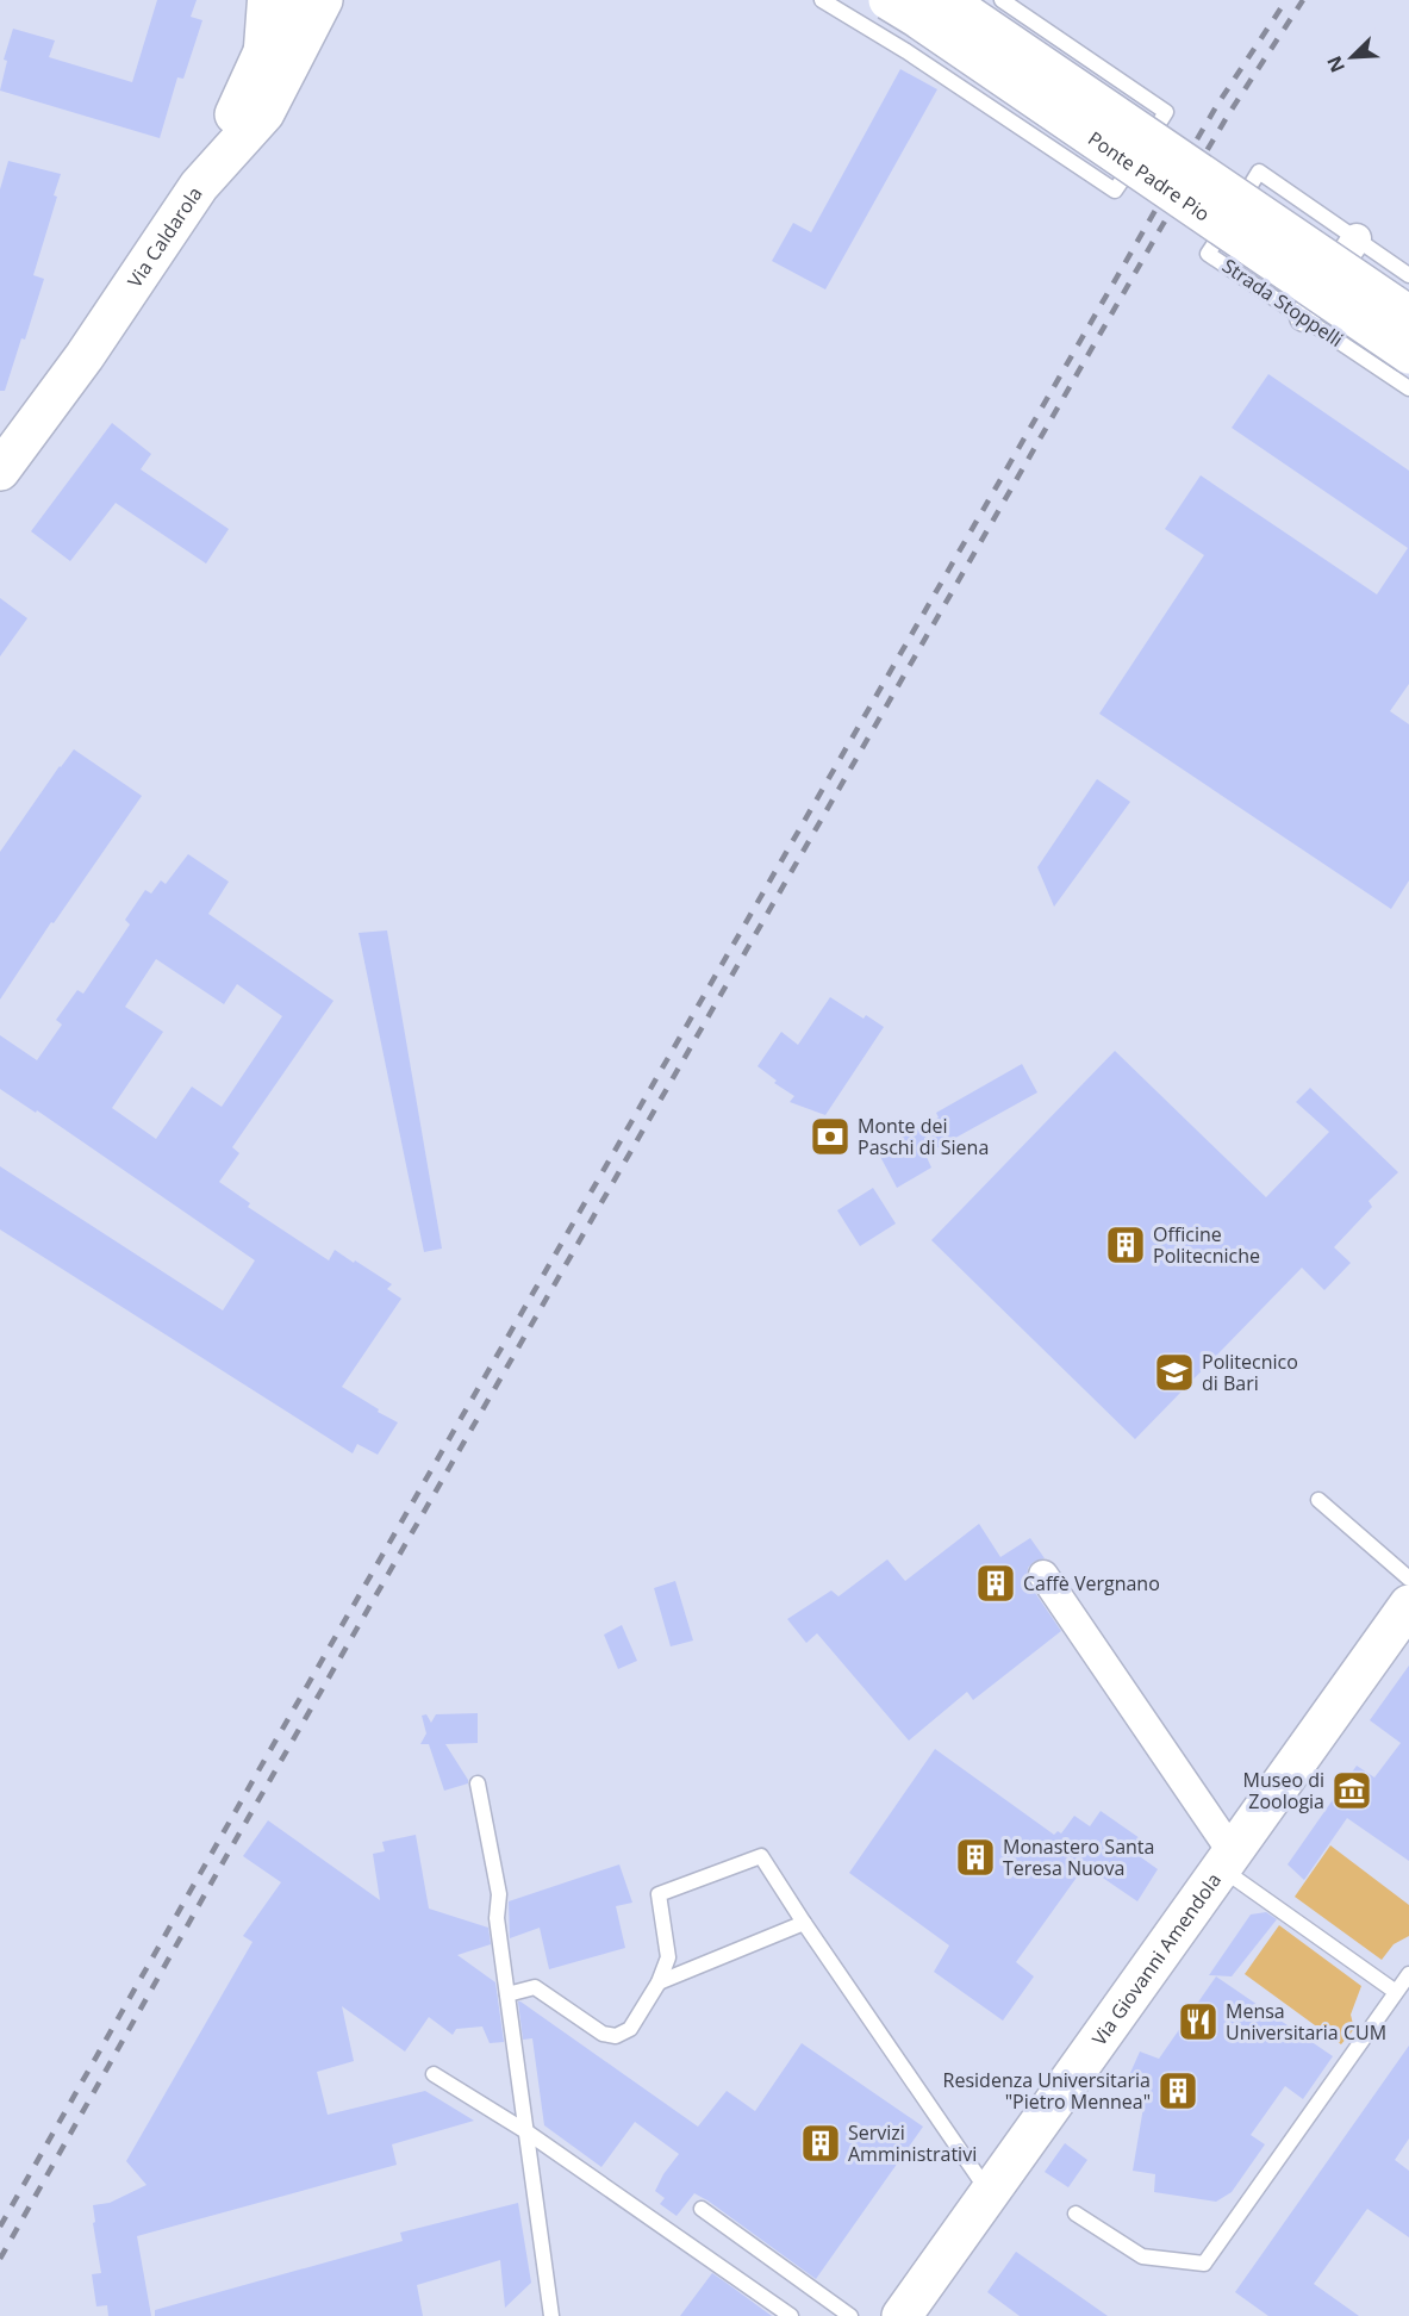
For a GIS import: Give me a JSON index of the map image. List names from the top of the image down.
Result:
{
  "streets": {
    "main road": ["Ponte Padre Pio", "Via Caldarola", "Via Giovanni Amendola"],
    "lane": ["Strada Stoppelli"]
  },
  "places": {
    "bank": ["Monte dei Paschi di Siena"],
    "building": [
      "Officine Politecniche",
      "Caffè Vergnano",
      "Monastero Santa Teresa Nuova",
      "Residenza Universitaria \"Pietro Mennea\"",
      "Servizi Amministrativi"
    ],
    "school or university": ["Politecnico di Bari"],
    "museum": ["Museo di Zoologia"],
    "restaurant": ["Mensa Universitaria CUM"]
  },
  "north": "bottom left"
}
